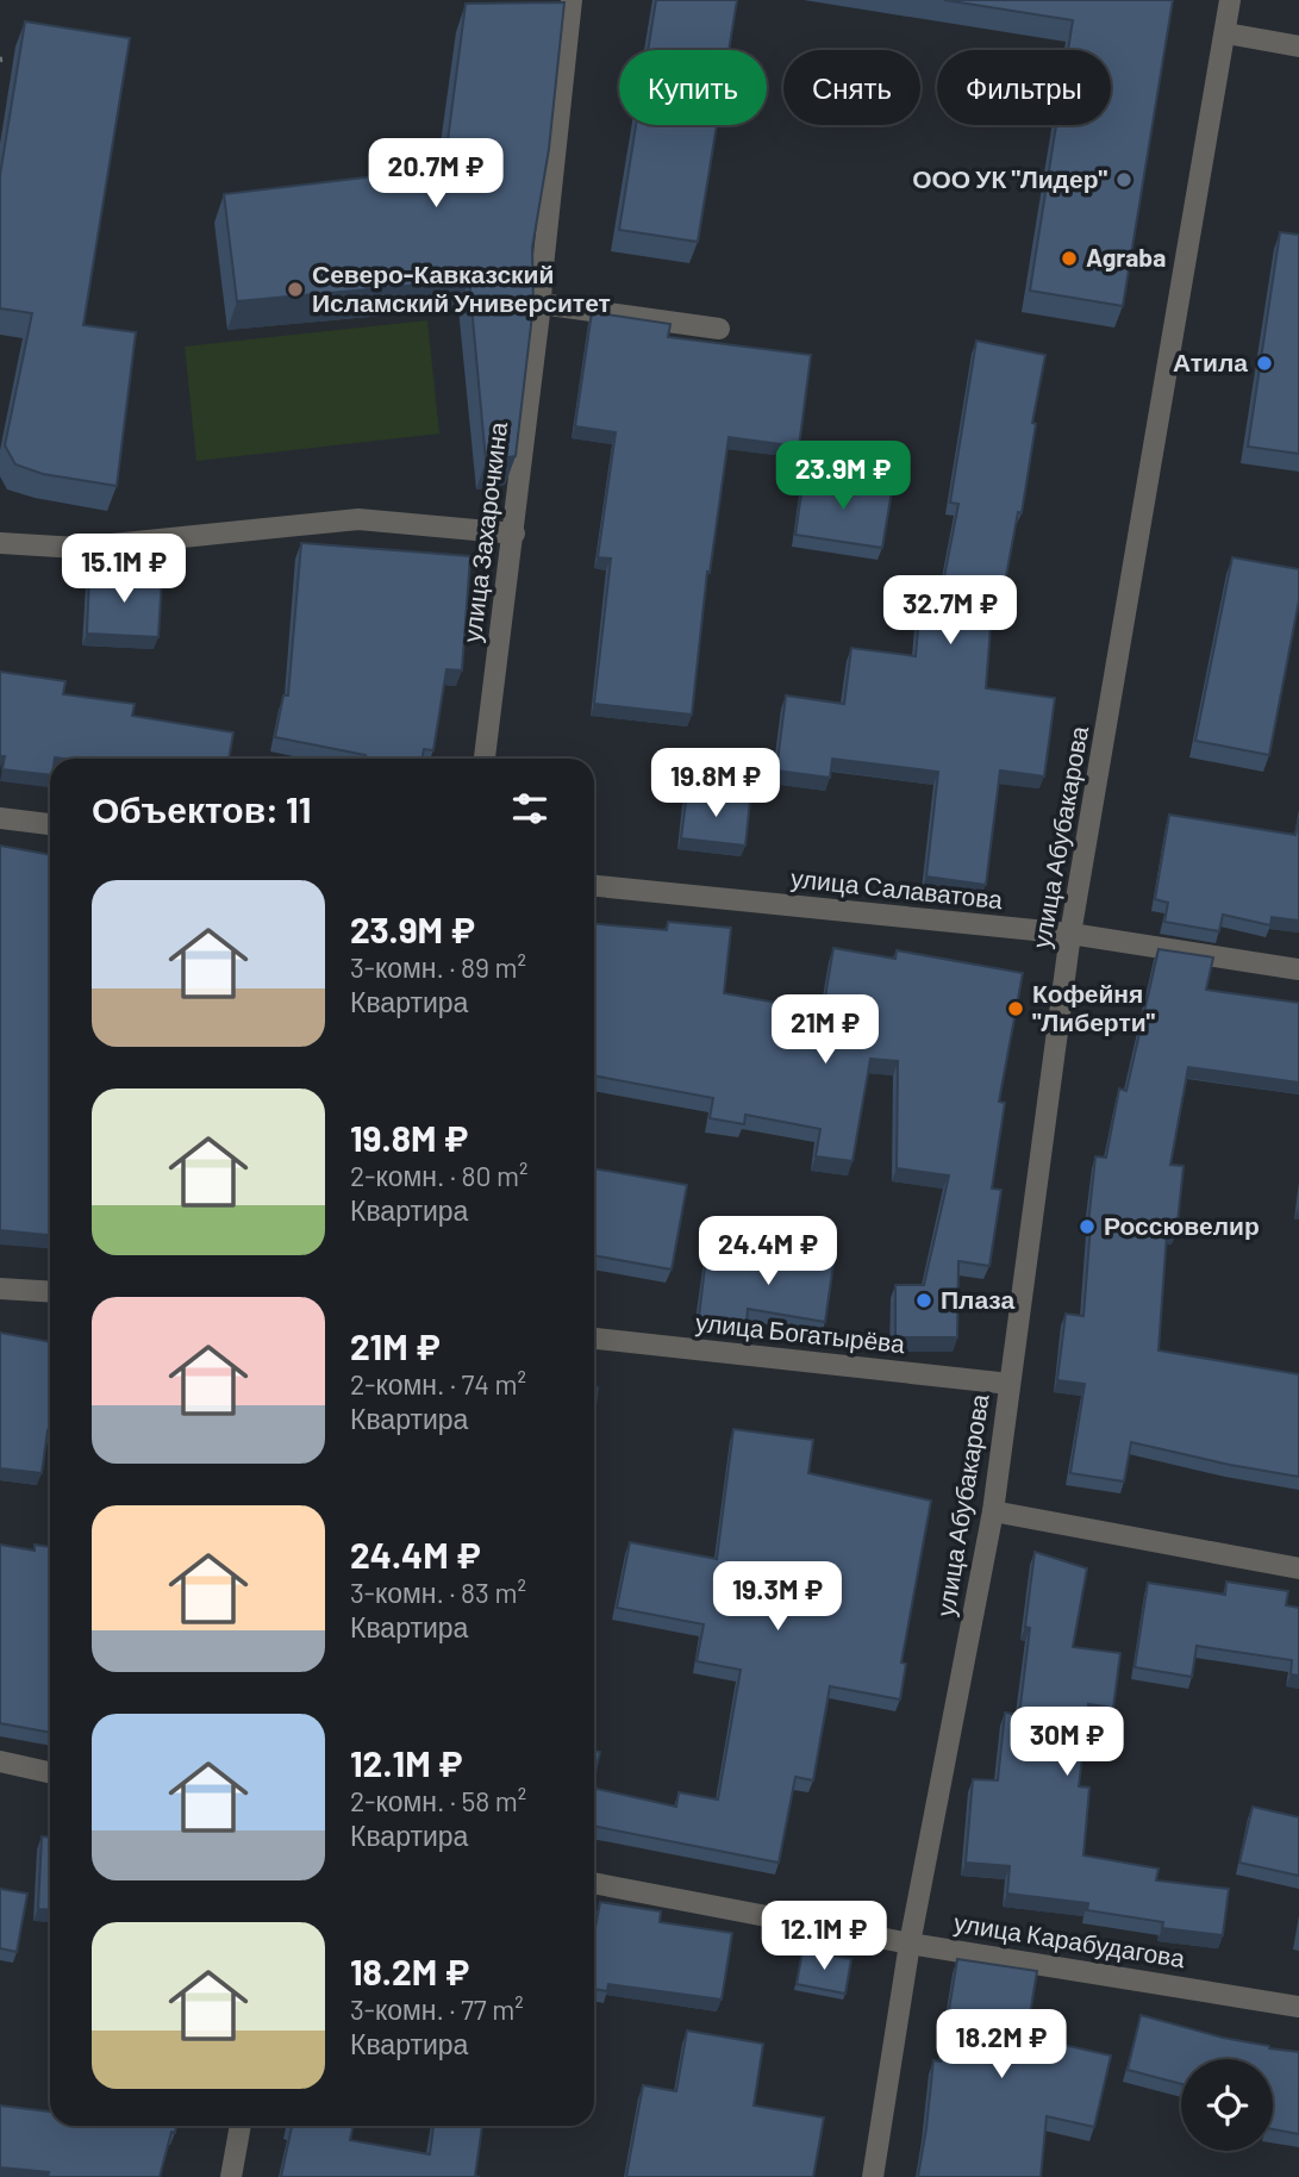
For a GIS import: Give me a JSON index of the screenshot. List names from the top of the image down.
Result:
{
  "streets": {
    "street": [
      "улица Захарочкина",
      "улица Абубакарова",
      "улица Салаватова",
      "улица Богатырёва",
      "улица Карабудагова"
    ]
  },
  "crossings": [
    ["улица Абубакарова", "улица Салаватова"],
    ["улица Абубакарова", "улица Богатырёва"],
    ["улица Абубакарова", "улица Карабудагова"]
  ],
  "places": [
    "ООО УК \"Лидер\"",
    "Agraba",
    "Северо-Кавказский Исламский Университет",
    "Атила",
    "Кофейня \"Либерти\"",
    "Россювелир",
    "Плаза"
  ],
  "page": {
    "chip": ["Купить", "Снять", "Фильтры"],
    "price": [
      "20.7M ₽",
      "23.9M ₽",
      "15.1M ₽",
      "32.7M ₽",
      "19.8M ₽",
      "21M ₽",
      "24.4M ₽",
      "19.3M ₽",
      "30M ₽",
      "12.1M ₽",
      "18.2M ₽"
    ],
    "heading": "Объектов: 11",
    "list": [
      {
        "name": "23.9M ₽",
        "note": "3-комн. · 89 m² · Квартира"
      },
      {
        "name": "19.8M ₽",
        "note": "2-комн. · 80 m² · Квартира"
      },
      {
        "name": "21M ₽",
        "note": "2-комн. · 74 m² · Квартира"
      },
      {
        "name": "24.4M ₽",
        "note": "3-комн. · 83 m² · Квартира"
      },
      {
        "name": "12.1M ₽",
        "note": "2-комн. · 58 m² · Квартира"
      },
      {
        "name": "18.2M ₽",
        "note": "3-комн. · 77 m² · Квартира"
      }
    ]
  }
}
